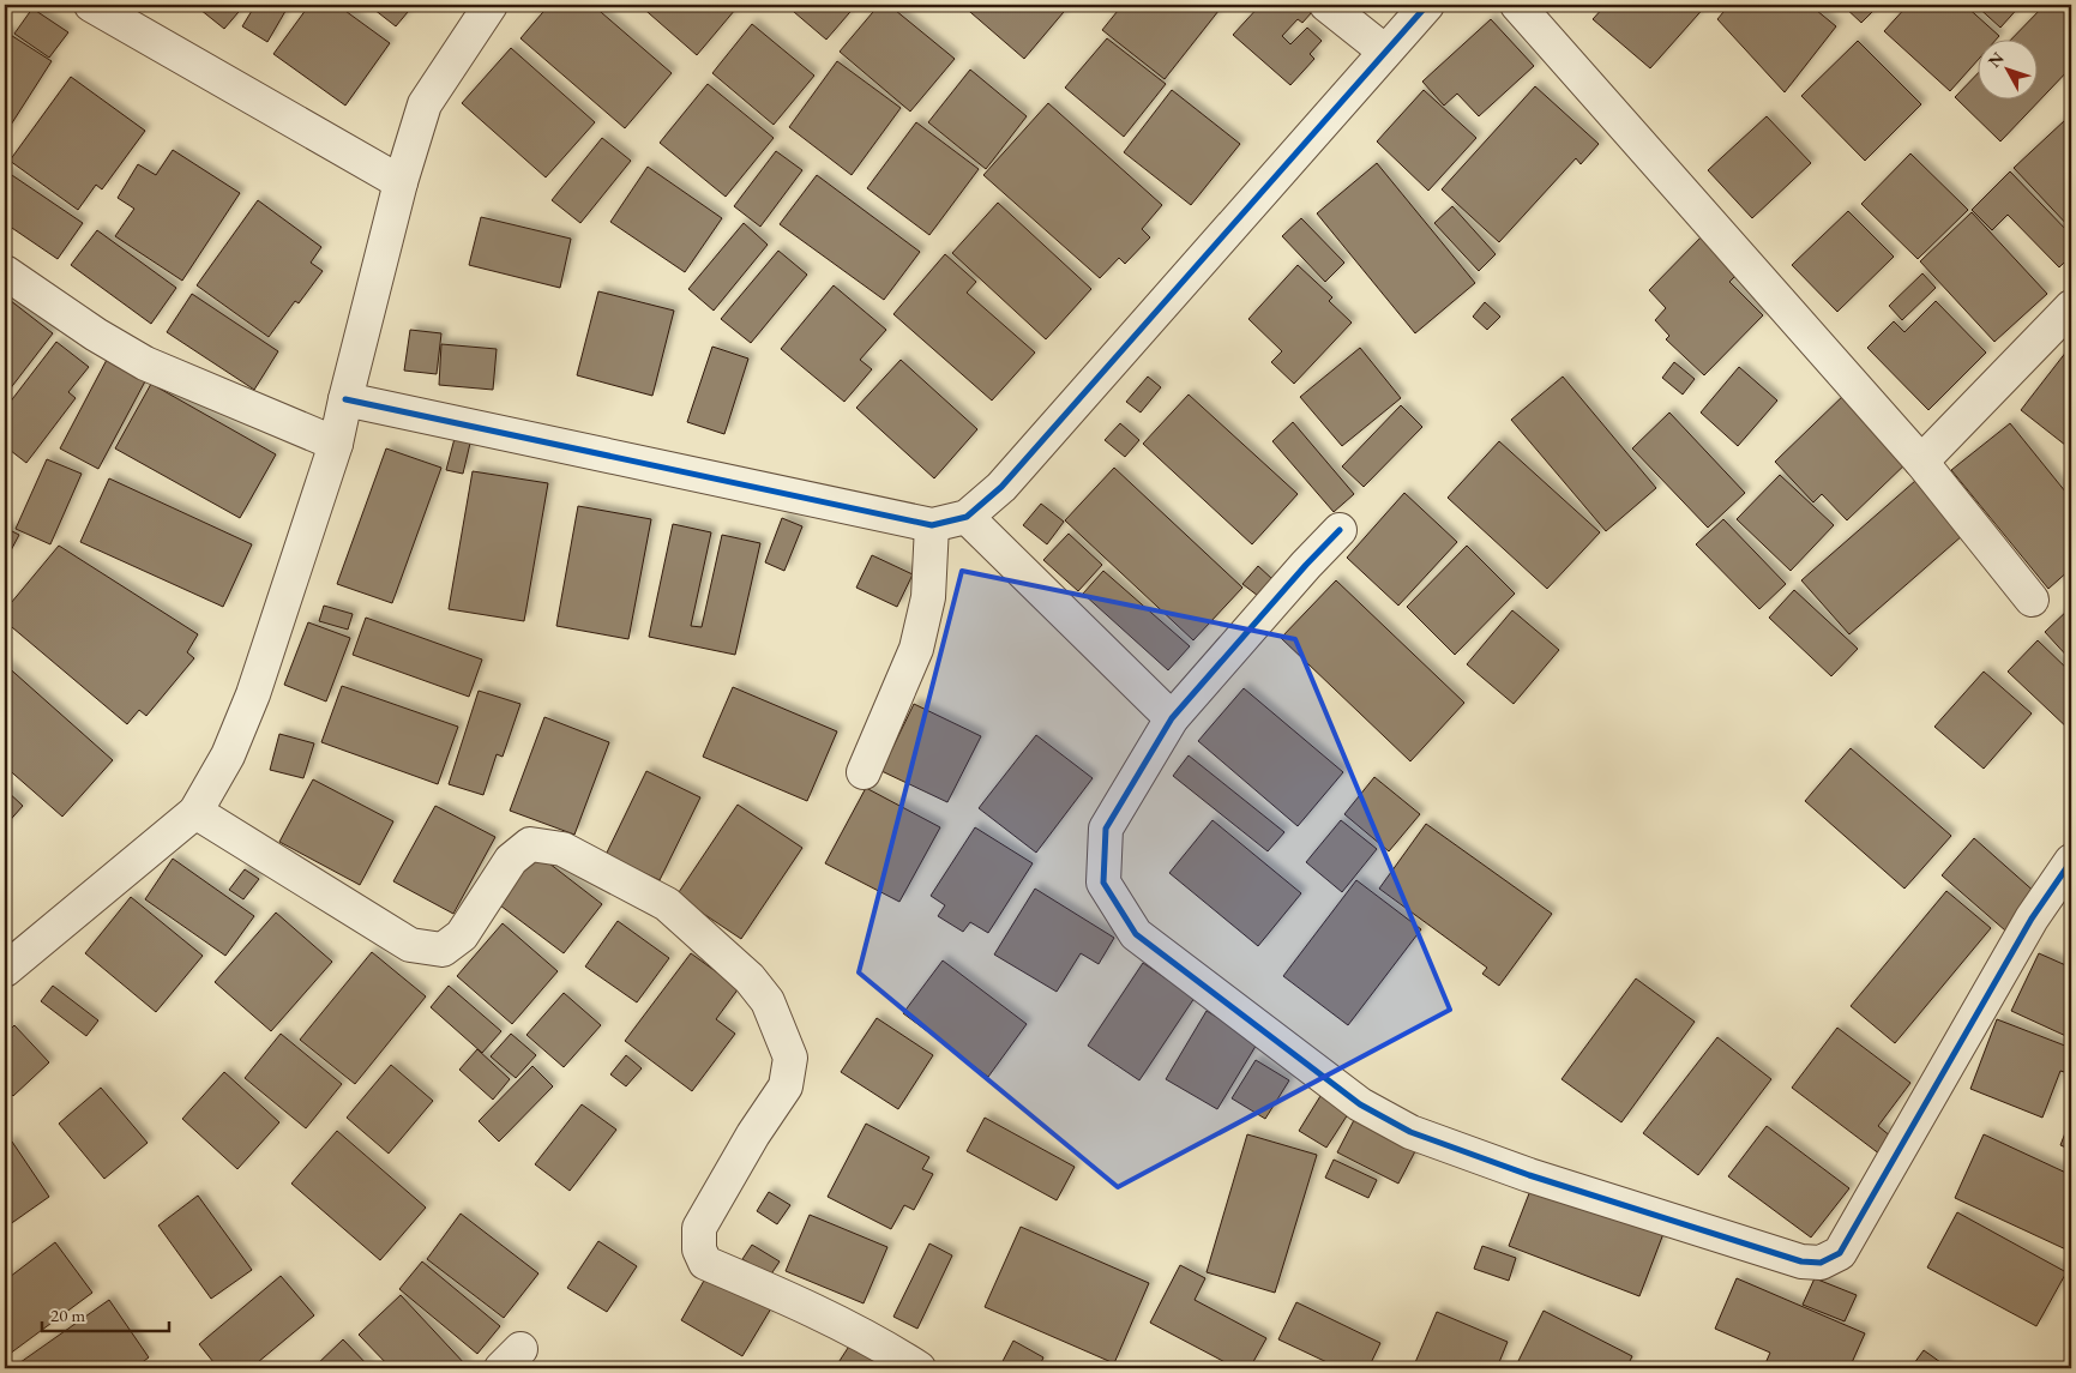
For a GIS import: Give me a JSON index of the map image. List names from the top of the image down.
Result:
{
  "scale_bar": "20 m",
  "north": "top left"
}
